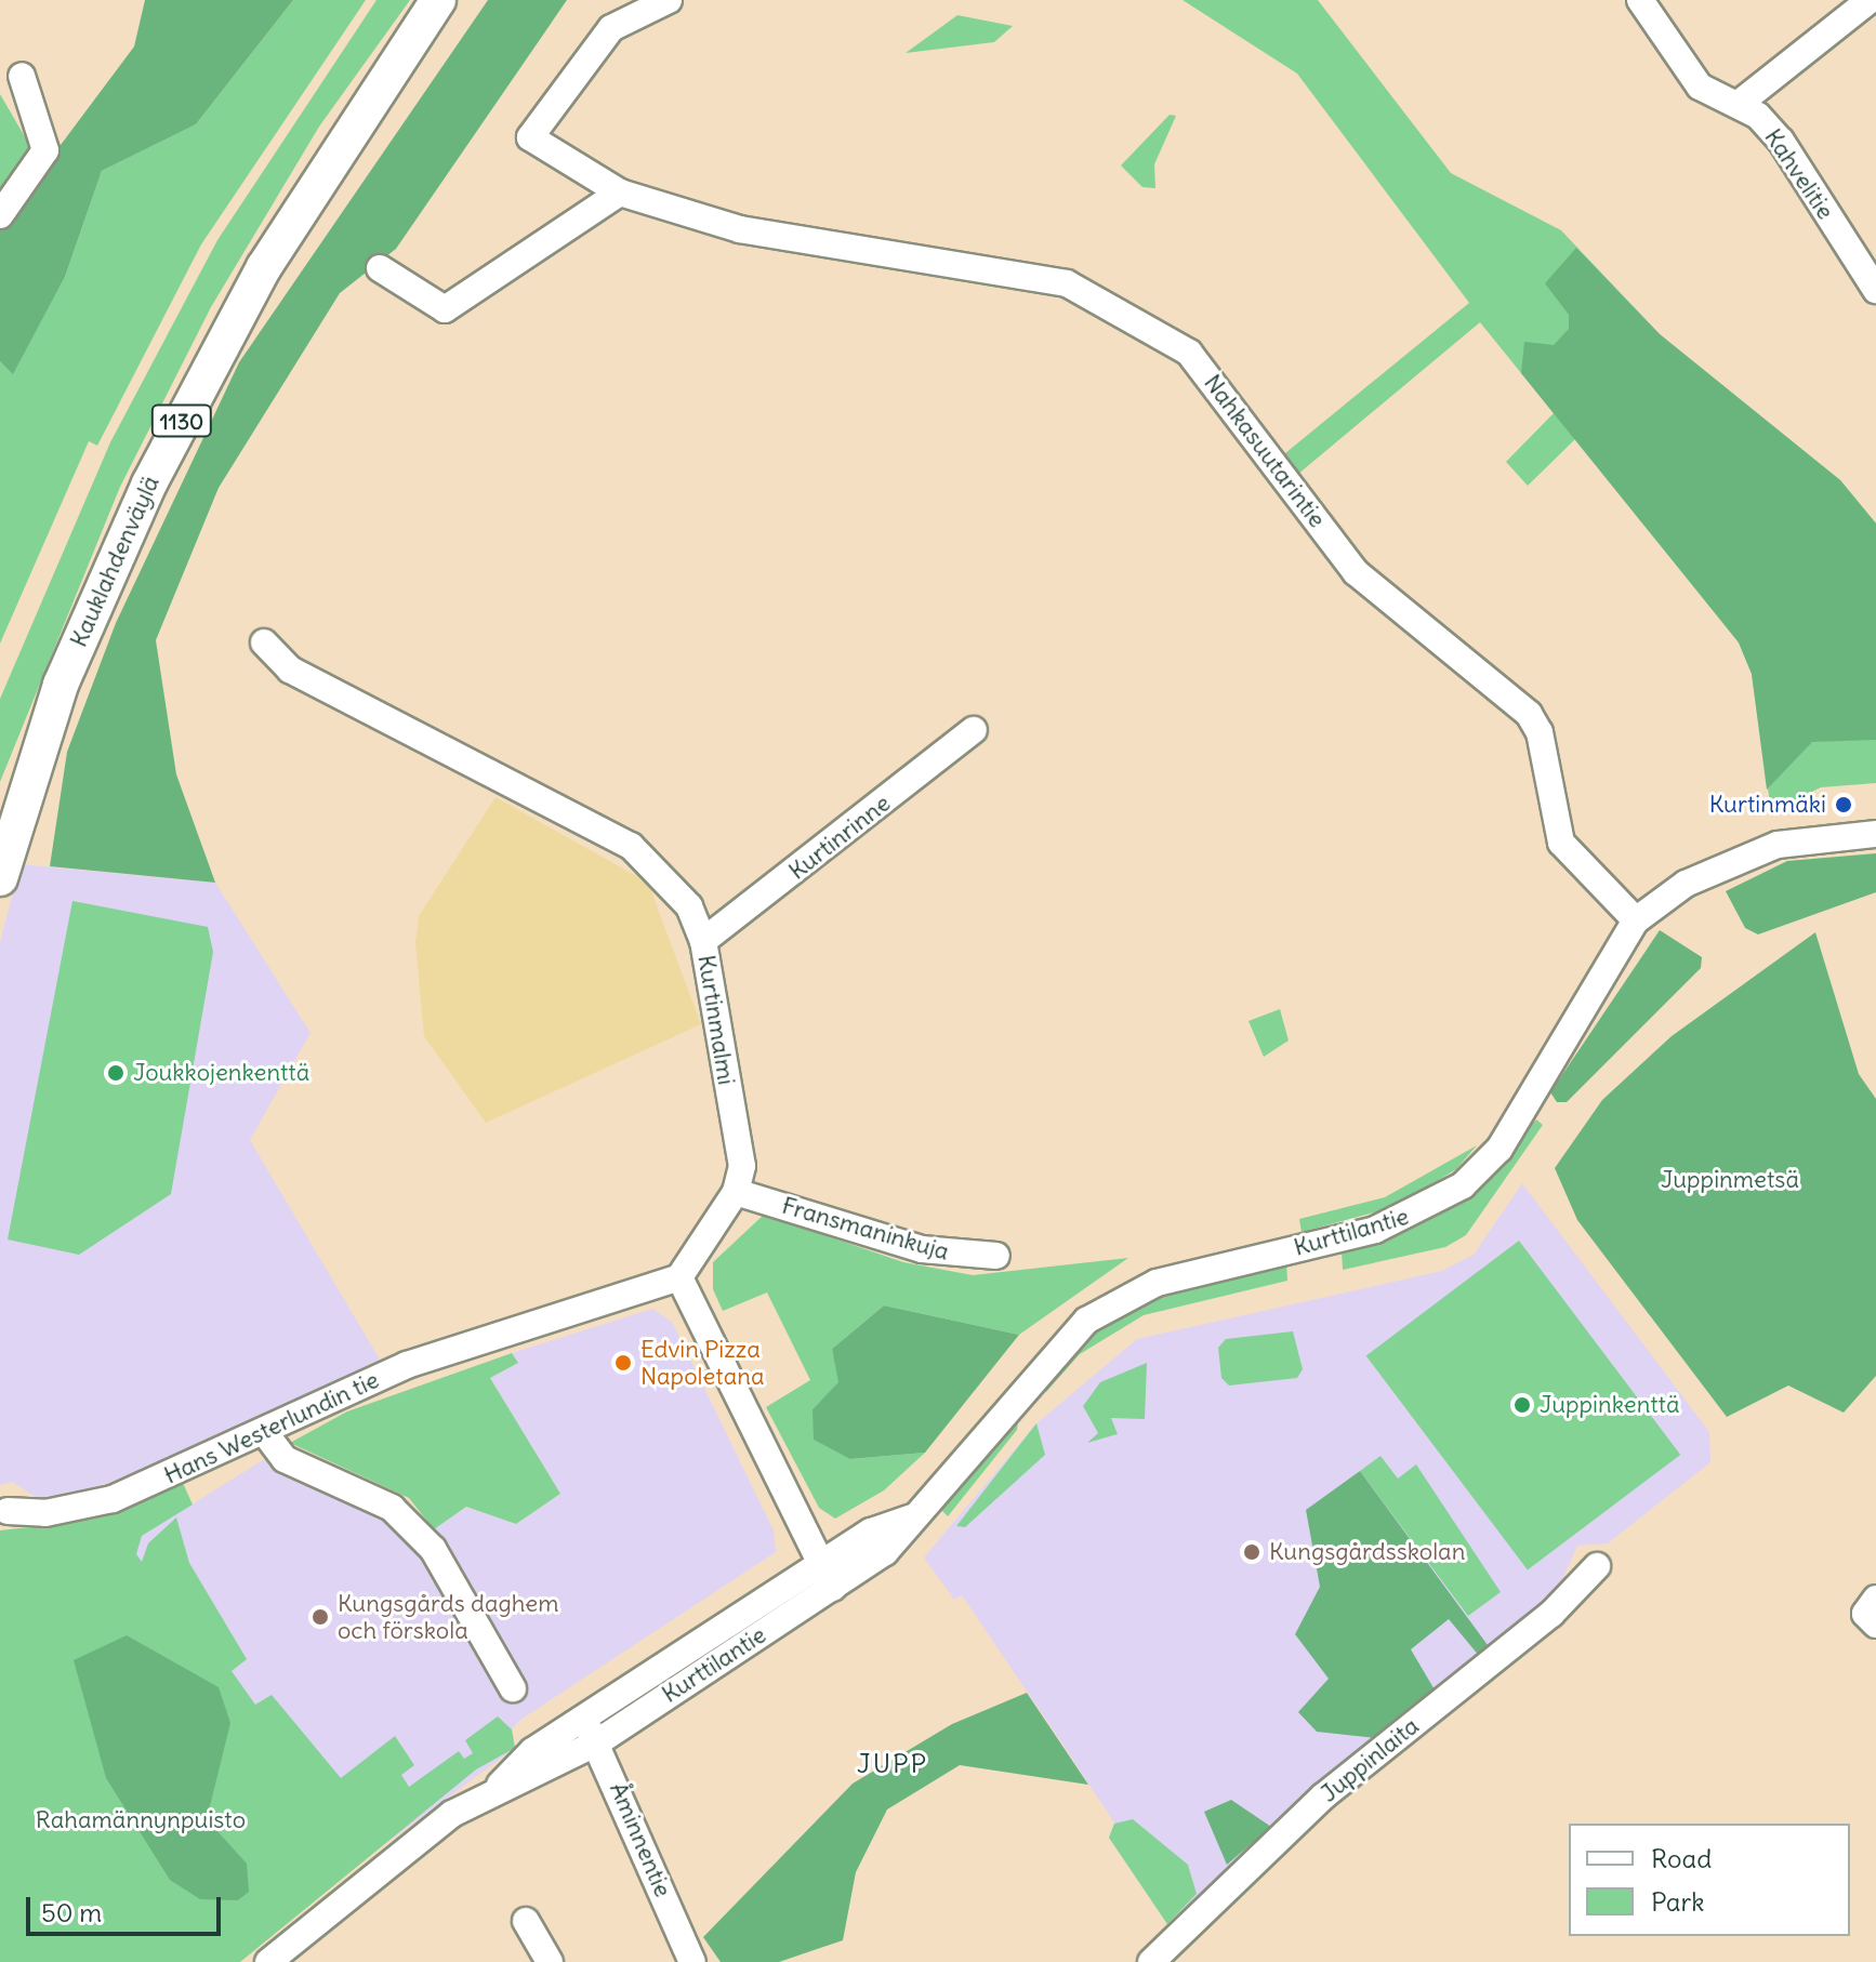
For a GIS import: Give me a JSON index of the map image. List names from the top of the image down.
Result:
{
  "streets": {
    "main road": ["1130", "Kauklahdenväylä"],
    "street": [
      "Kahvelitie",
      "Nahkasuutarintie",
      "Kurtinrinne",
      "Kurtinmalmi",
      "Fransmaninkuja",
      "Kurttilantie",
      "Hans Westerlundin tie",
      "Juppinlaita",
      "Åminnentie"
    ]
  },
  "crossings": [
    ["Nahkasuutarintie", "Kurttilantie"],
    ["Kurtinrinne", "Kurtinmalmi"],
    ["Kurtinmalmi", "Fransmaninkuja"],
    ["Kurtinmalmi", "Hans Westerlundin tie"],
    ["Kurttilantie", "Åminnentie"]
  ],
  "districts": ["JUPP"],
  "parks": ["Juppinmetsä", "Rahamännynpuisto"],
  "places": [
    "Kurtinmäki",
    "Joukkojenkenttä",
    "Edvin Pizza Napoletana",
    "Juppinkenttä",
    "Kungsgårdsskolan",
    "Kungsgårds daghem och förskola"
  ],
  "legend": ["Road", "Park"],
  "scale_bar": "50 m"
}
